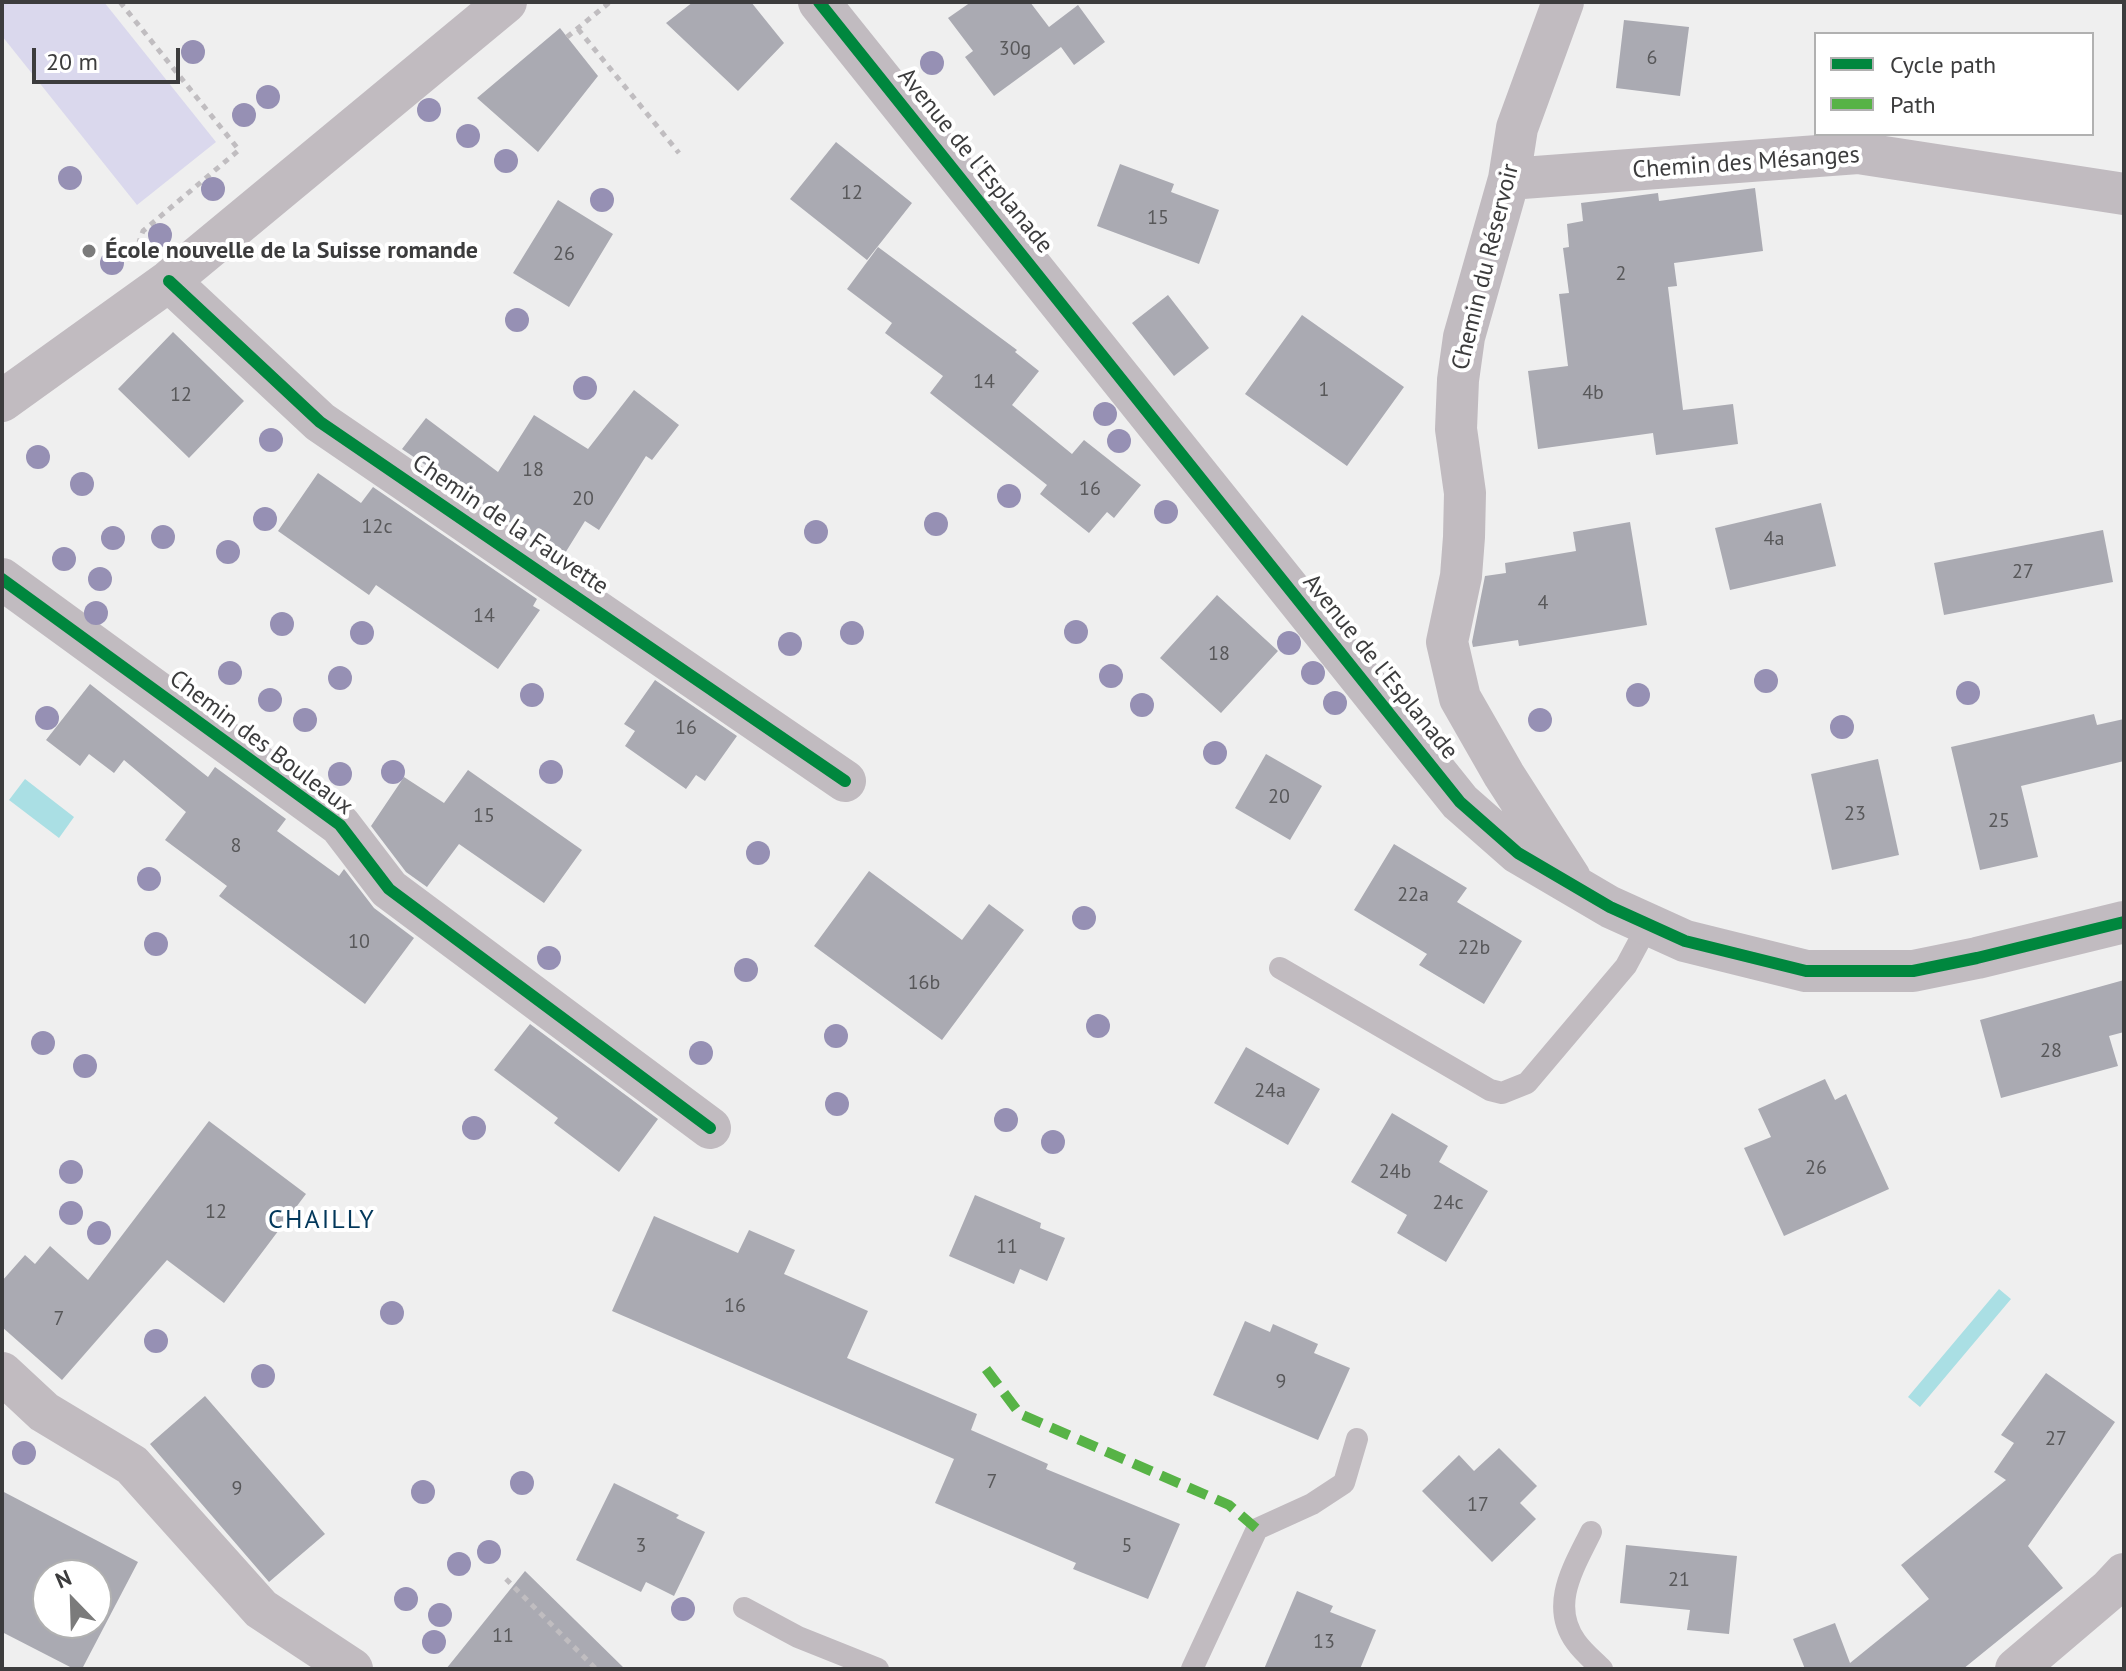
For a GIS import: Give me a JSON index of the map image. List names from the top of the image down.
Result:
{
  "streets": {
    "street": [
      "Avenue de l'Esplanade",
      "Chemin des Mésanges",
      "Chemin du Réservoir",
      "Chemin de la Fauvette",
      "Chemin des Bouleaux"
    ]
  },
  "crossings": [
    ["Avenue de l'Esplanade", "Chemin du Réservoir"],
    ["Chemin des Mésanges", "Chemin du Réservoir"]
  ],
  "districts": ["CHAILLY"],
  "places": ["École nouvelle de la Suisse romande"],
  "house_numbers": [
    "30g",
    "6",
    "12",
    "15",
    "26",
    "2",
    "14",
    "1",
    "4b",
    "12",
    "18",
    "16",
    "20",
    "12c",
    "4a",
    "27",
    "4",
    "14",
    "18",
    "16",
    "20",
    "23",
    "15",
    "25",
    "8",
    "22a",
    "10",
    "22b",
    "16b",
    "28",
    "24a",
    "26",
    "24b",
    "24c",
    "12",
    "11",
    "16",
    "7",
    "9",
    "27",
    "7",
    "9",
    "17",
    "3",
    "5",
    "21",
    "11",
    "13"
  ],
  "legend": ["Cycle path", "Path"],
  "scale_bar": "20 m",
  "north": "top left"
}
